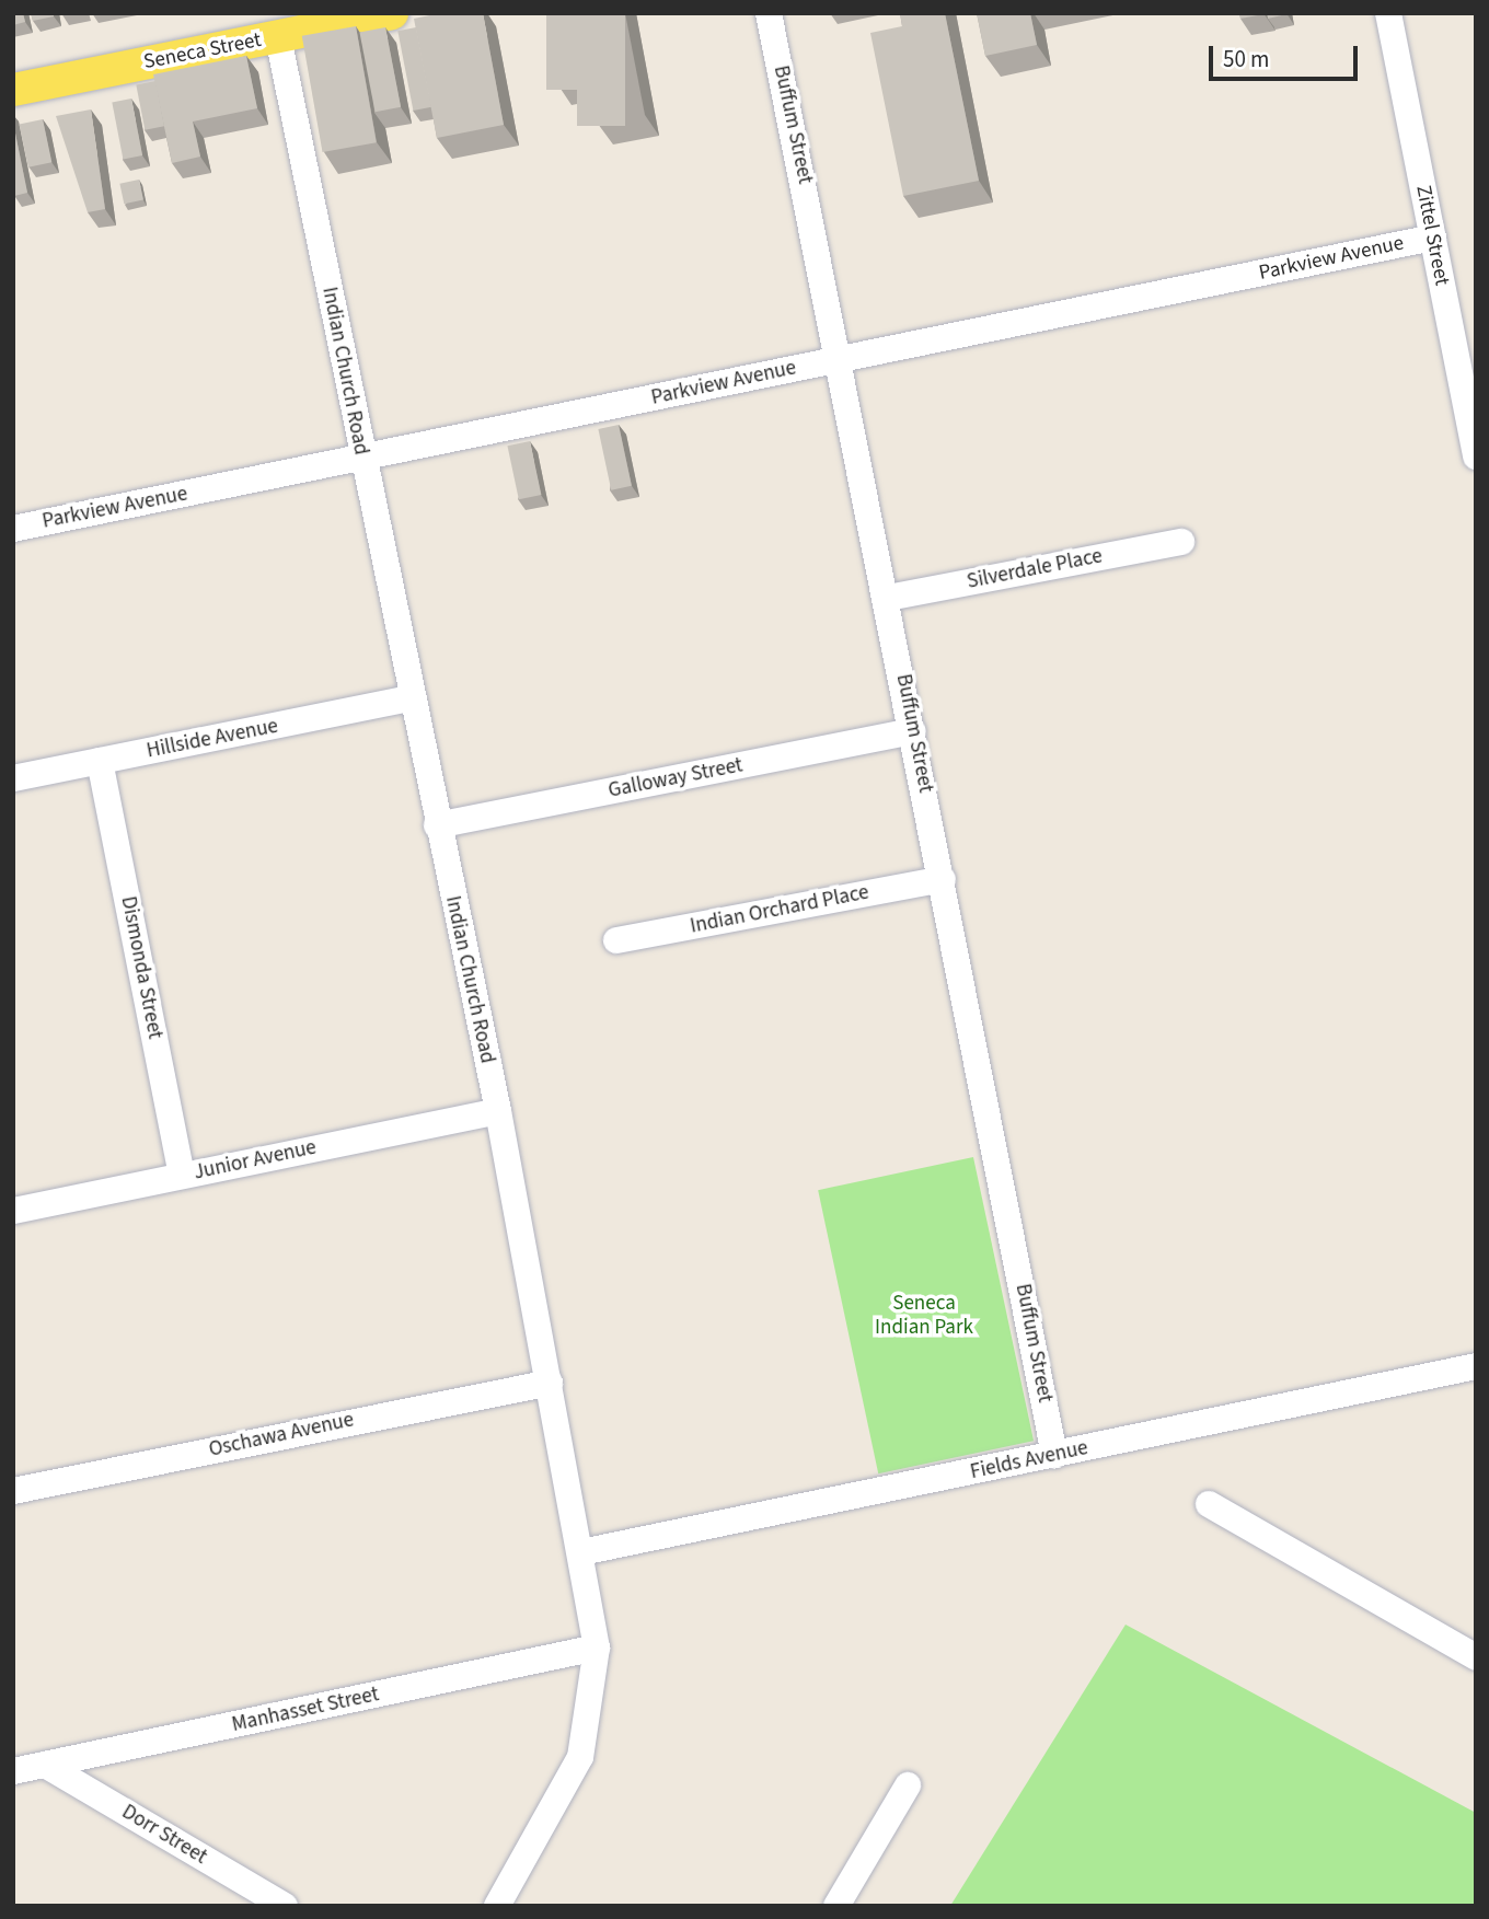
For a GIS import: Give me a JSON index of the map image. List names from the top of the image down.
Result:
{
  "streets": {
    "main road": ["Seneca Street"],
    "street": [
      "Buffum Street",
      "Zittel Street",
      "Parkview Avenue",
      "Indian Church Road",
      "Silverdale Place",
      "Hillside Avenue",
      "Galloway Street",
      "Indian Orchard Place",
      "Dismonda Street",
      "Junior Avenue",
      "Oschawa Avenue",
      "Fields Avenue",
      "Manhasset Street",
      "Dorr Street"
    ]
  },
  "crossings": [
    ["Seneca Street", "Indian Church Road"],
    ["Buffum Street", "Parkview Avenue"],
    ["Buffum Street", "Silverdale Place"],
    ["Buffum Street", "Galloway Street"],
    ["Buffum Street", "Indian Orchard Place"],
    ["Buffum Street", "Fields Avenue"],
    ["Zittel Street", "Parkview Avenue"],
    ["Parkview Avenue", "Indian Church Road"],
    ["Indian Church Road", "Hillside Avenue"],
    ["Indian Church Road", "Galloway Street"],
    ["Indian Church Road", "Junior Avenue"],
    ["Indian Church Road", "Oschawa Avenue"],
    ["Indian Church Road", "Fields Avenue"],
    ["Indian Church Road", "Manhasset Street"],
    ["Hillside Avenue", "Dismonda Street"],
    ["Dismonda Street", "Junior Avenue"],
    ["Manhasset Street", "Dorr Street"]
  ],
  "parks": ["Seneca Indian Park"],
  "scale_bar": "50 m"
}
